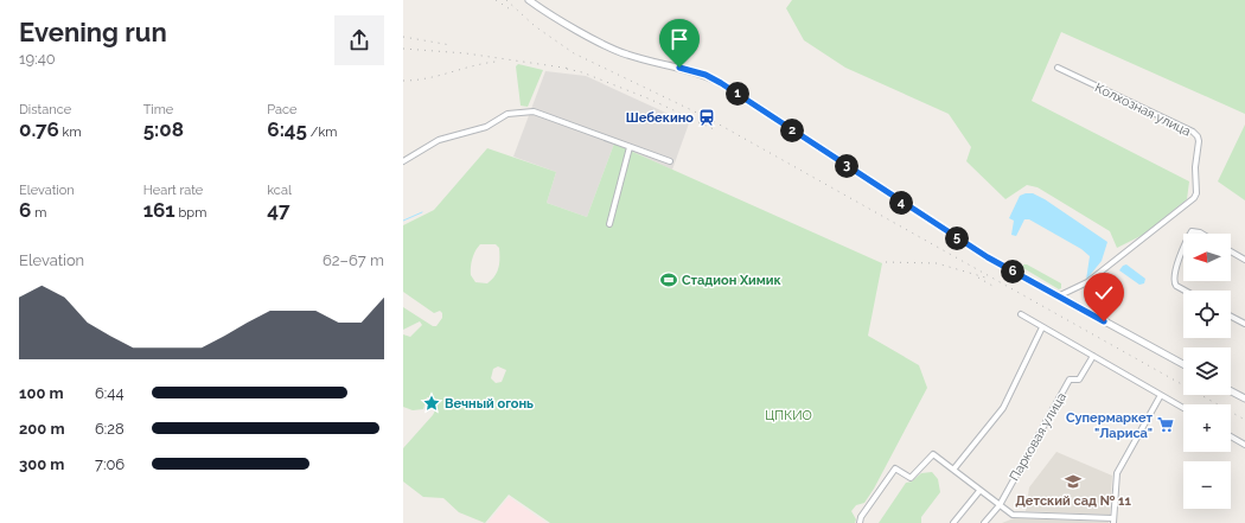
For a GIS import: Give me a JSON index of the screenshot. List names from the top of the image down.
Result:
{
  "streets": {
    "street": ["Колхозная улица", "Парковая улица"]
  },
  "parks": ["ЦПКИО"],
  "places": {
    "station": ["Шебекино"],
    "sports": ["Стадион Химик"],
    "place": ["Вечный огонь"],
    "supermarket": ["Супермаркет \"Лариса\""],
    "school or university": ["Детский сад № 11"]
  },
  "north": "left",
  "page": {
    "heading": ["Evening run", "19:40"],
    "stats": [
      ["Distance", "0.76 km"],
      ["Time", "5:08"],
      ["Pace", "6:45 /km"],
      ["Elevation", "6 m"],
      ["Heart rate", "161 bpm"],
      ["kcal", "47"]
    ],
    "pins": [
      "1",
      "2",
      "3",
      "4",
      "5",
      "6"
    ],
    "map_buttons": ["+", "−"],
    "chart": ["Elevation", "62–67 m"],
    "list": [
      {
        "name": "100 m",
        "note": "6:44"
      },
      {
        "name": "200 m",
        "note": "6:28"
      },
      {
        "name": "300 m",
        "note": "7:06"
      }
    ]
  }
}
